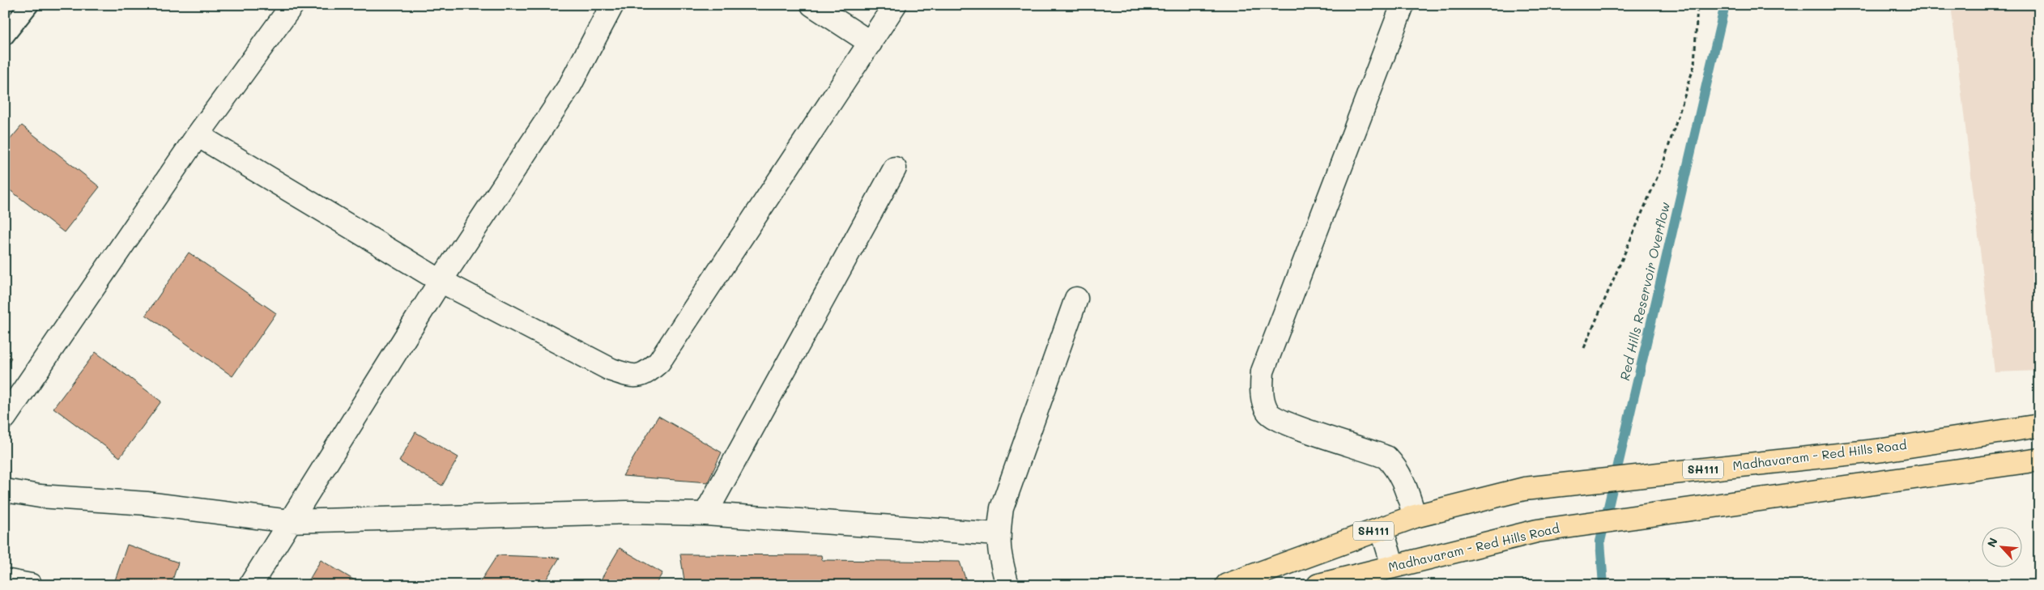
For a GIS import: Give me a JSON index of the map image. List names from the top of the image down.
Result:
{
  "streets": {
    "main road": ["Madhavaram - Red Hills Road", "SH111"]
  },
  "water": ["Red Hills Reservoir Overflow"],
  "north": "top left"
}
